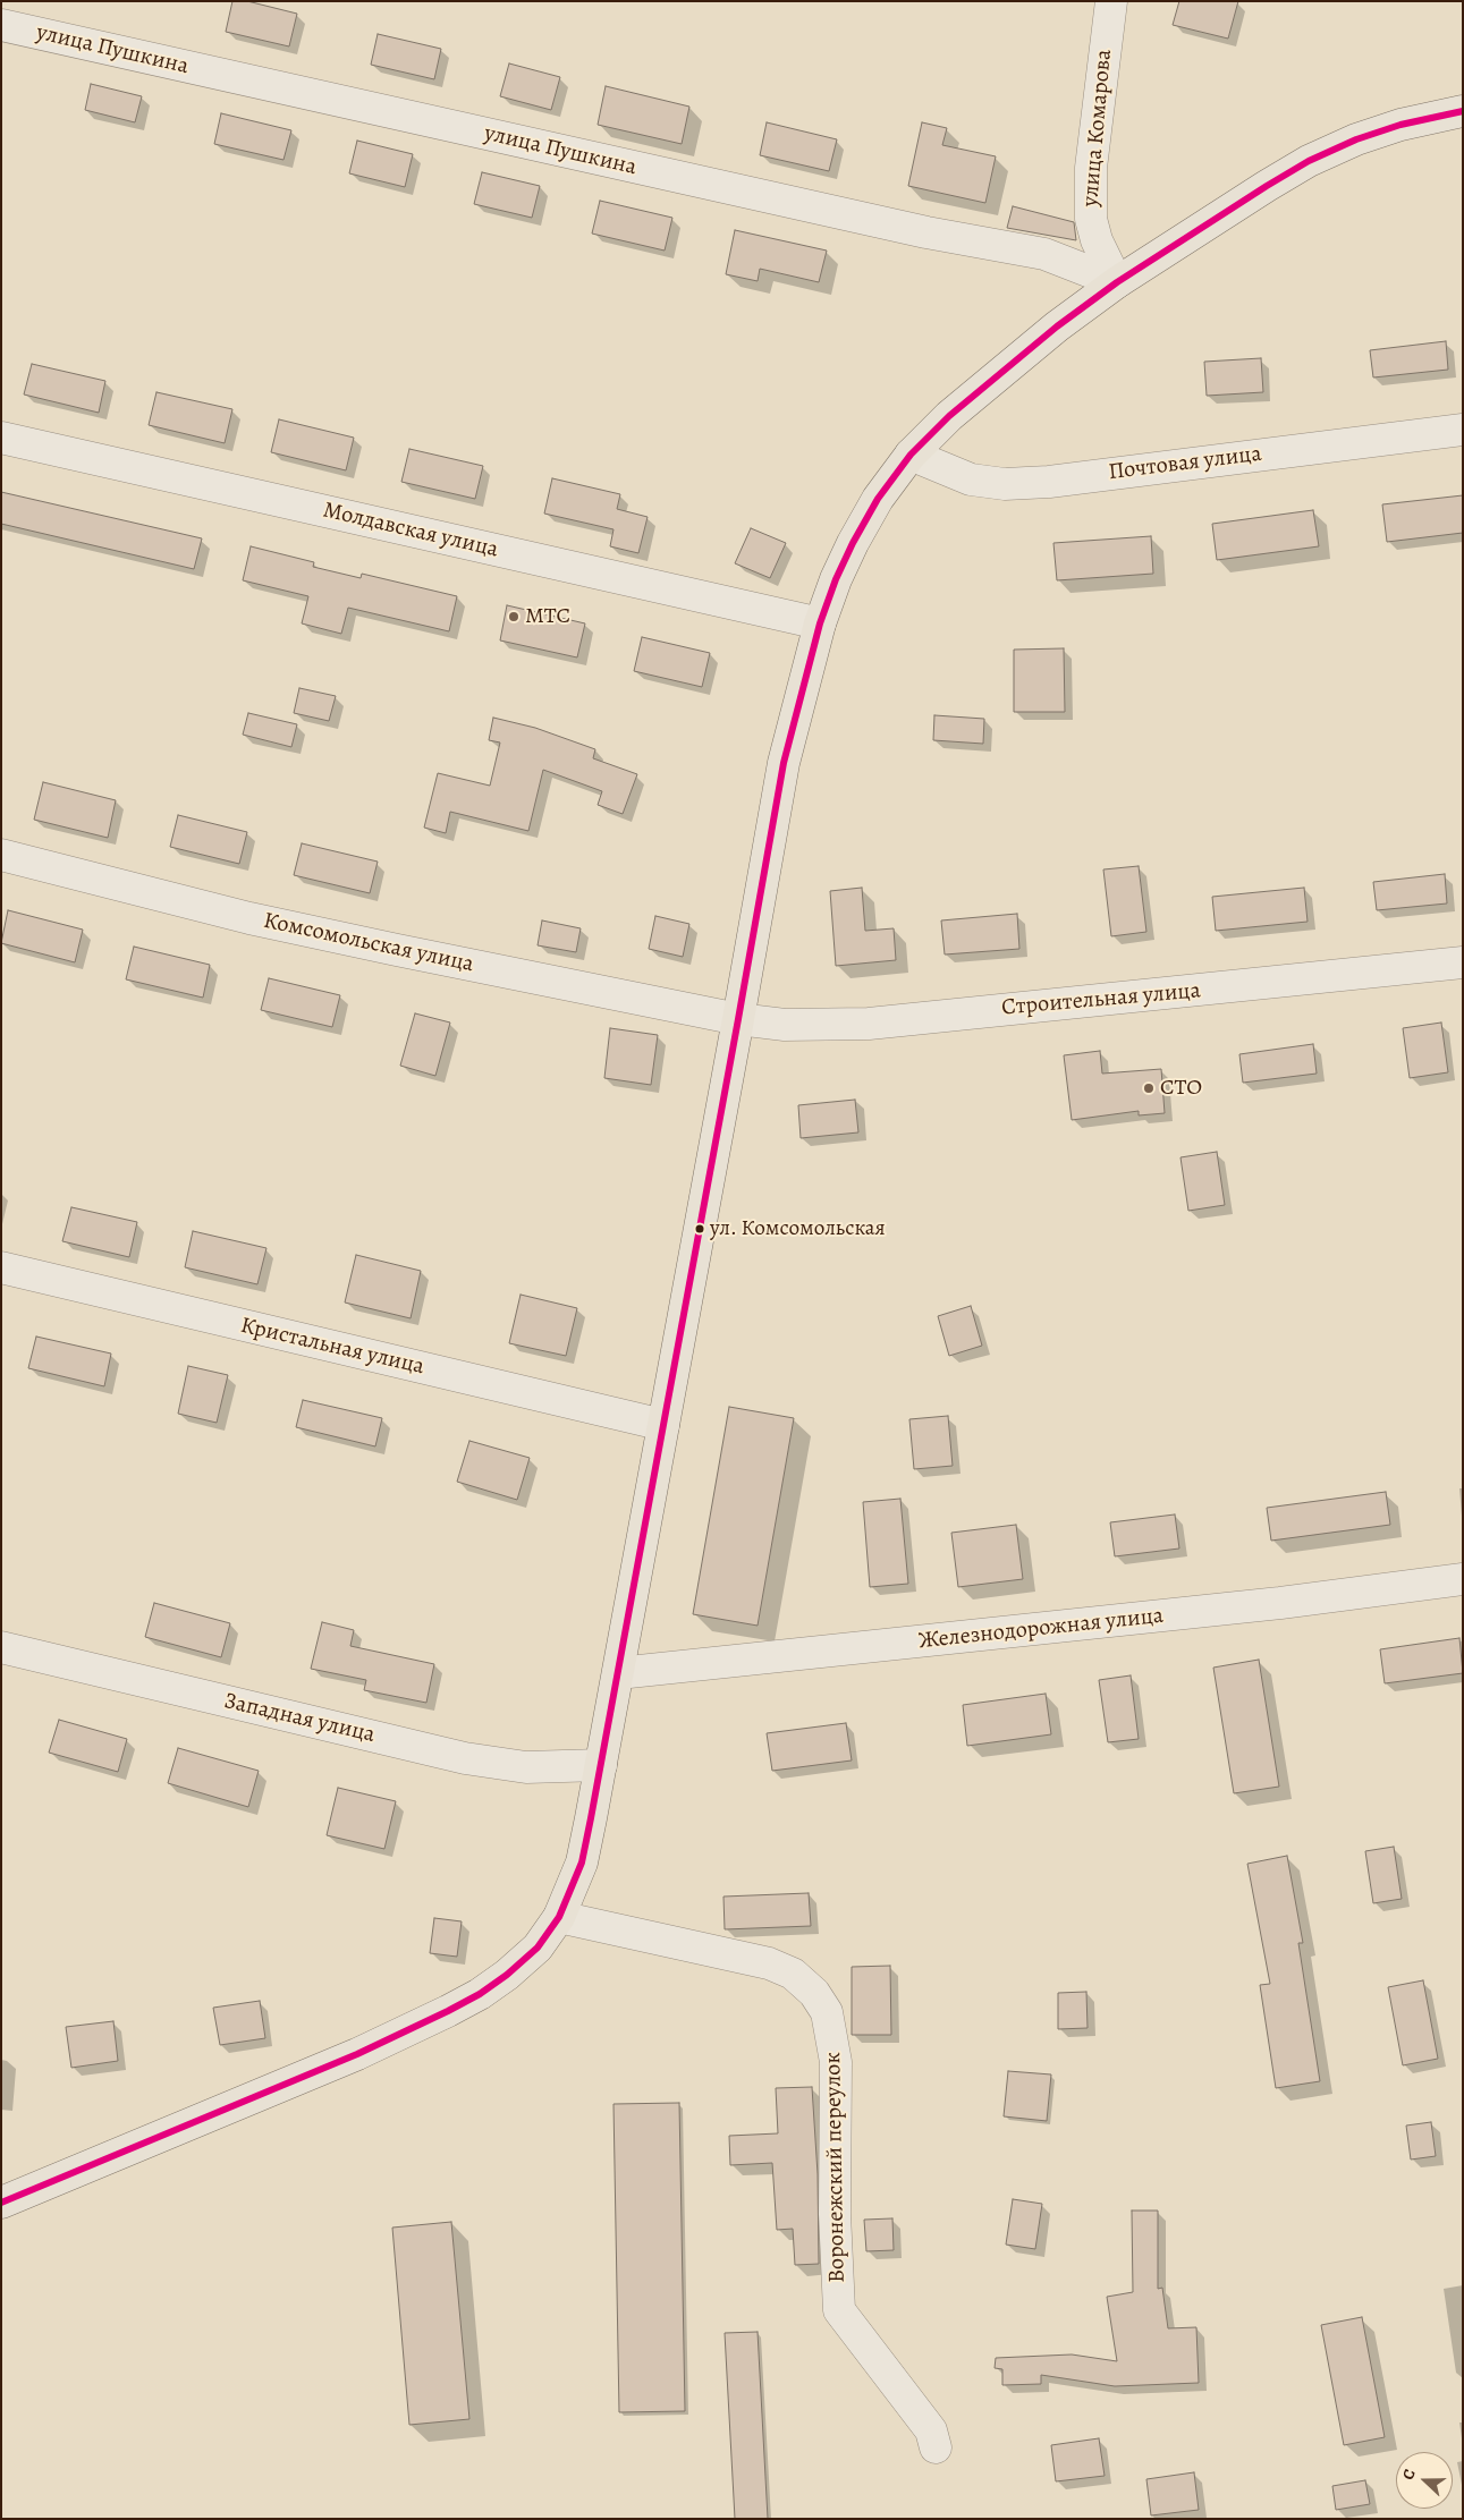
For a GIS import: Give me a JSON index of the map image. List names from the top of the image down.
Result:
{
  "streets": {
    "street": [
      "улица Пушкина",
      "улица Комарова",
      "Почтовая улица",
      "Молдавская улица",
      "Комсомольская улица",
      "Строительная улица",
      "Кристальная улица",
      "Железнодорожная улица",
      "Западная улица",
      "Воронежский переулок"
    ]
  },
  "crossings": [
    ["улица Пушкина", "улица Комарова"],
    ["Комсомольская улица", "Строительная улица"]
  ],
  "places": ["МТС", "СТО", "ул. Комсомольская"],
  "north": "left"
}
